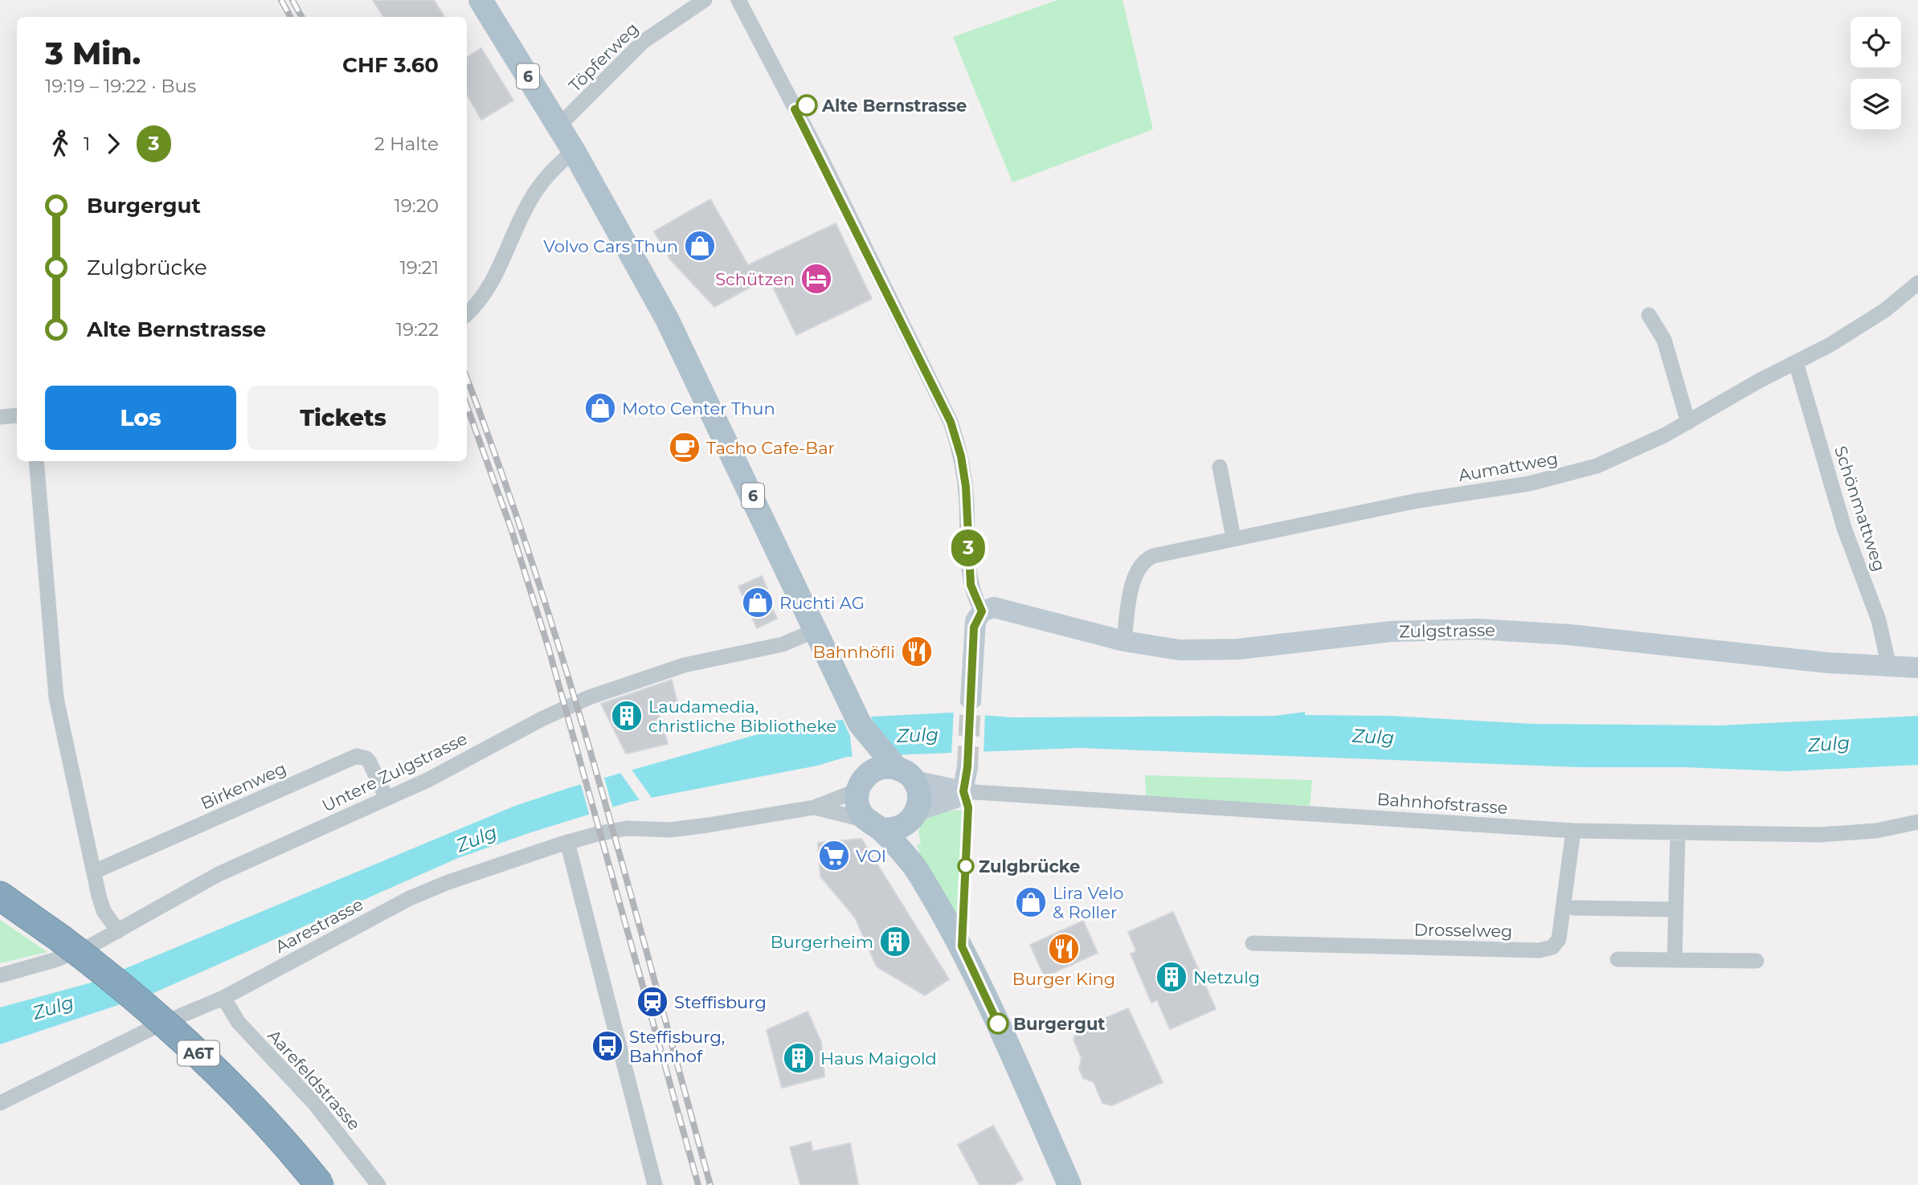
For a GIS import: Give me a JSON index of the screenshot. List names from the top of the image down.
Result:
{
  "streets": {
    "highway": ["A6T"],
    "main road": ["6"],
    "street": [
      "Töpferweg",
      "Aumattweg",
      "Schönmattweg",
      "Zulgstrasse",
      "Untere Zulgstrasse",
      "Birkenweg",
      "Bahnhofstrasse",
      "Aarestrasse",
      "Drosselweg",
      "Aarefeldstrasse"
    ]
  },
  "crossings": [
    ["Töpferweg", "6"],
    ["6", "Untere Zulgstrasse"],
    ["Aumattweg", "Schönmattweg"],
    ["Aumattweg", "Zulgstrasse"],
    ["Schönmattweg", "Zulgstrasse"],
    ["Untere Zulgstrasse", "Birkenweg"],
    ["Bahnhofstrasse", "Drosselweg"],
    ["Aarestrasse", "Aarefeldstrasse"]
  ],
  "water": ["Zulg"],
  "places": {
    "other": ["Alte Bernstrasse", "Zulgbrücke", "Burgergut"],
    "shop": [
      "Volvo Cars Thun",
      "Moto Center Thun",
      "Ruchti AG",
      "Lira Velo & Roller"
    ],
    "hotel": ["Schützen"],
    "cafe": ["Tacho Cafe-Bar"],
    "restaurant": ["Bahnhöfli", "Burger King"],
    "building": [
      "Laudamedia, christliche Bibliotheke",
      "Burgerheim",
      "Netzulg",
      "Haus Maigold"
    ],
    "supermarket": ["VOI"],
    "station": ["Steffisburg"],
    "bus stop": ["Steffisburg, Bahnhof"]
  },
  "lines": ["bus line 3"],
  "page": {
    "on_map": "3",
    "heading": ["3 Min.", "19:19 – 19:22 · Bus", "CHF 3.60"],
    "legs": ["1", "3", "2 Halte"],
    "list": [
      {
        "name": "Burgergut",
        "value": "19:20"
      },
      {
        "name": "Zulgbrücke",
        "value": "19:21"
      },
      {
        "name": "Alte Bernstrasse",
        "value": "19:22"
      }
    ],
    "buttons": ["Los", "Tickets"]
  }
}
